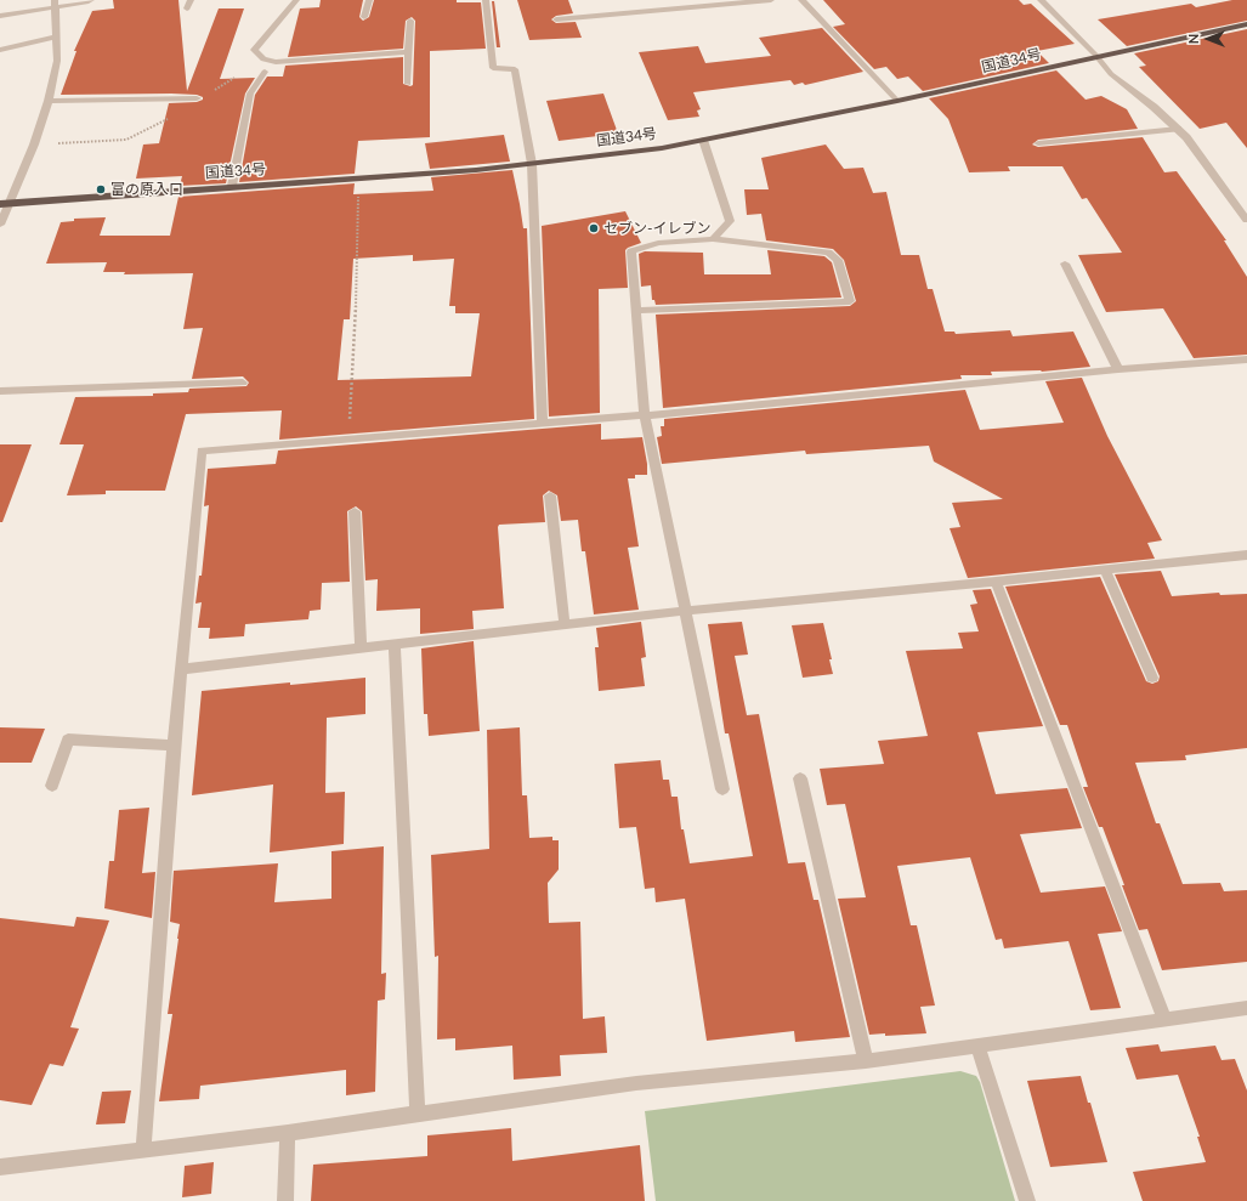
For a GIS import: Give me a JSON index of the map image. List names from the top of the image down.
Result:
{
  "streets": {
    "highway": ["国道34号"]
  },
  "places": ["富の原入口", "セブン-イレブン"],
  "north": "left"
}
